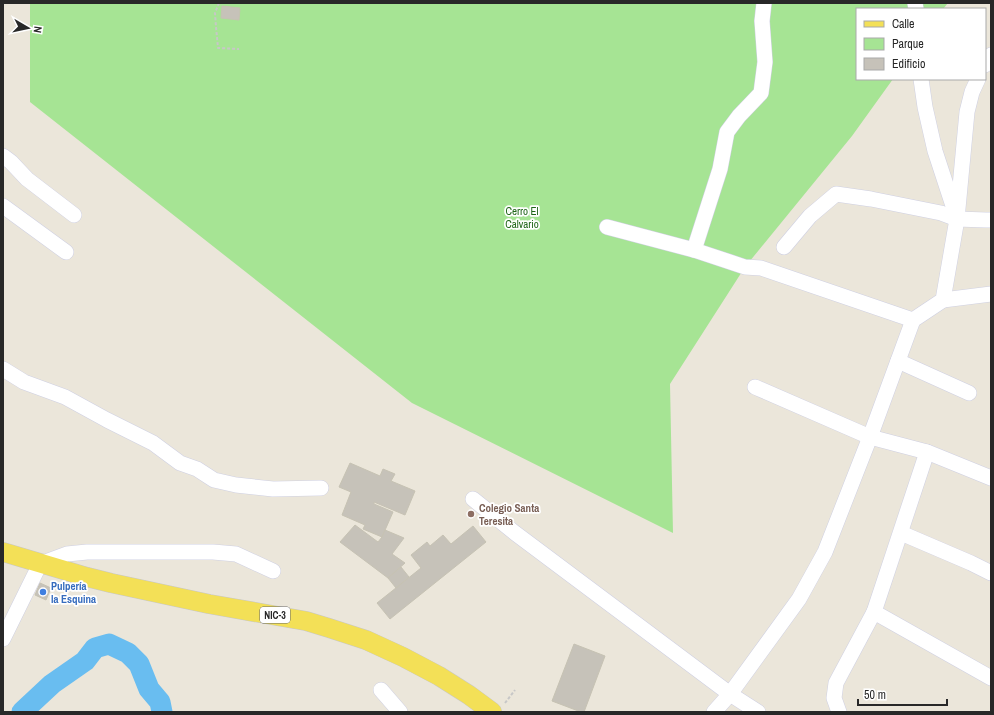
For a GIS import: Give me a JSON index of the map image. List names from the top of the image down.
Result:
{
  "streets": {
    "main road": ["NIC-3"]
  },
  "parks": ["Cerro El Calvario"],
  "places": ["Colegio Santa Teresita", "Pulpería la Esquina"],
  "legend": ["Calle", "Parque", "Edificio"],
  "scale_bar": "50 m",
  "north": "right"
}
